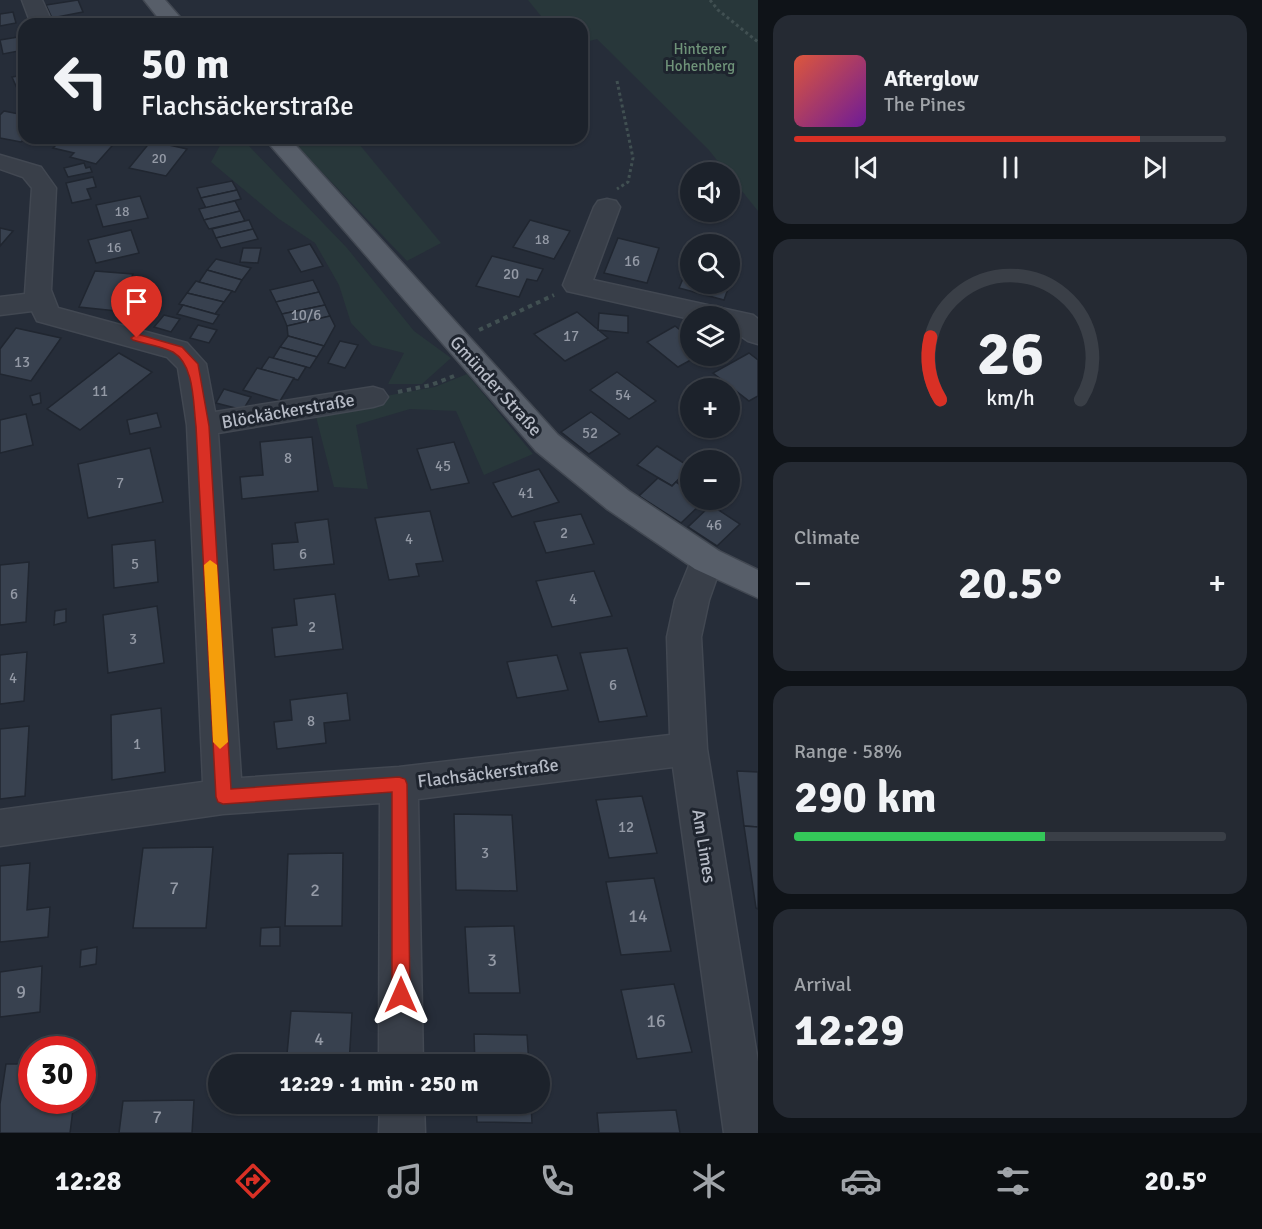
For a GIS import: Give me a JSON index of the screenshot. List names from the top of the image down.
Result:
{
  "streets": {
    "main road": ["Gmünder Straße"],
    "street": ["Blöckäckerstraße", "Flachsäckerstraße", "Am Limes"]
  },
  "crossings": [
    ["Gmünder Straße", "Am Limes"],
    ["Blöckäckerstraße", "Flachsäckerstraße"],
    ["Flachsäckerstraße", "Am Limes"]
  ],
  "parks": ["Hinterer Hohenberg"],
  "house_numbers": [
    "20",
    "18",
    "18",
    "16",
    "16",
    "20",
    "10/6",
    "17",
    "13",
    "11",
    "54",
    "52",
    "8",
    "45",
    "7",
    "41",
    "46",
    "2",
    "4",
    "6",
    "5",
    "6",
    "4",
    "2",
    "3",
    "4",
    "6",
    "8",
    "1",
    "12",
    "3",
    "7",
    "2",
    "14",
    "3",
    "9",
    "16",
    "4",
    "7"
  ],
  "page": {
    "turn": ["50 m", "Flachsäckerstraße"],
    "song": ["Afterglow", "The Pines"],
    "map_buttons": ["+", "−"],
    "tile": [
      "Climate",
      ["Range · 58%", "290 km"],
      ["Arrival", "12:29"]
    ],
    "heat": ["−", "20.5°", "+"],
    "limit": "30",
    "trip": "12:29 · 1 min · 250 m",
    "tabs": ["12:28", "20.5°"],
    "gauge": ["26", "km/h"]
  }
}
